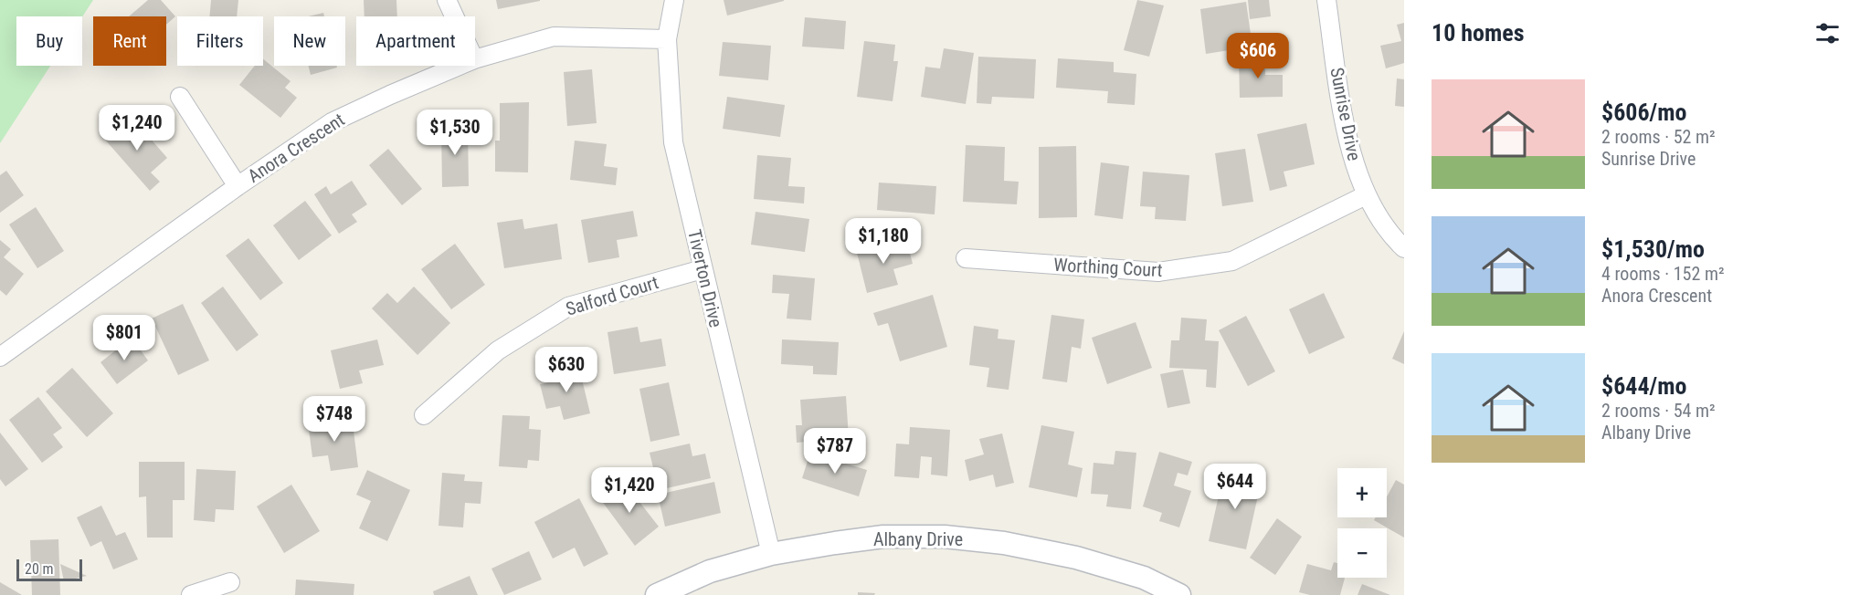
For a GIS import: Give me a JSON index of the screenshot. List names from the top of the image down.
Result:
{
  "streets": {
    "street": [
      "Sunrise Drive",
      "Anora Crescent",
      "Worthing Court",
      "Tiverton Drive",
      "Salford Court",
      "Albany Drive"
    ]
  },
  "crossings": [
    ["Sunrise Drive", "Worthing Court"],
    ["Anora Crescent", "Tiverton Drive"],
    ["Tiverton Drive", "Salford Court"],
    ["Tiverton Drive", "Albany Drive"]
  ],
  "scale_bar": "20 m",
  "page": {
    "heading": "10 homes",
    "chip": [
      "Buy",
      "Rent",
      "Filters",
      "New",
      "Apartment"
    ],
    "price": [
      "$606",
      "$1,240",
      "$1,530",
      "$1,180",
      "$801",
      "$630",
      "$748",
      "$787",
      "$644",
      "$1,420"
    ],
    "list": [
      {
        "name": "$606/mo",
        "note": "2 rooms · 52 m² · Sunrise Drive"
      },
      {
        "name": "$1,530/mo",
        "note": "4 rooms · 152 m² · Anora Crescent"
      },
      {
        "name": "$644/mo",
        "note": "2 rooms · 54 m² · Albany Drive"
      }
    ],
    "map_buttons": ["+", "−"],
    "scale": "20 m"
  }
}
